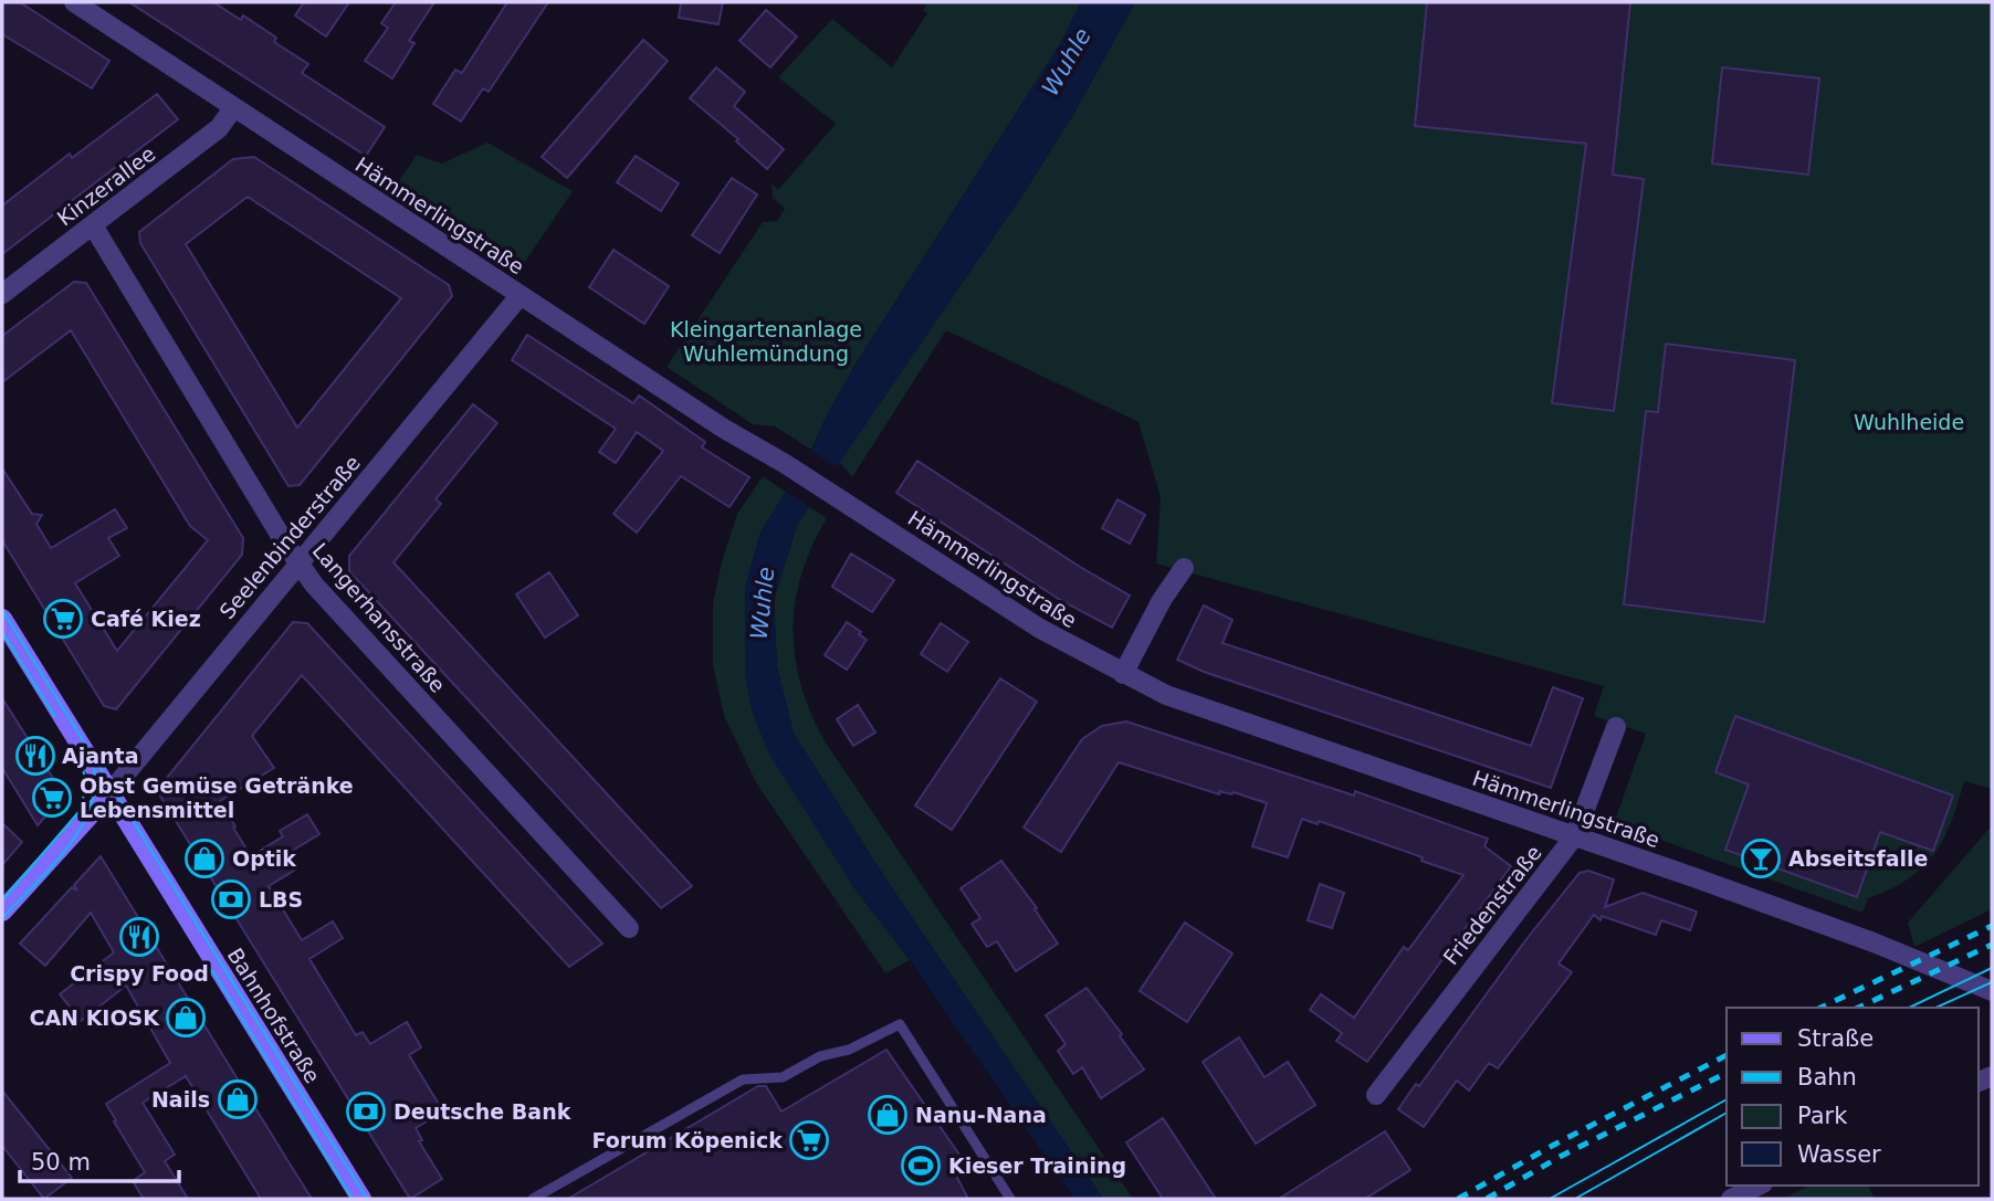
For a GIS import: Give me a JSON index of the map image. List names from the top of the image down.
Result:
{
  "streets": {
    "main road": ["Seelenbinderstraße", "Bahnhofstraße"],
    "street": [
      "Kinzerallee",
      "Hämmerlingstraße",
      "Langerhansstraße",
      "Friedenstraße"
    ]
  },
  "crossings": [
    ["Kinzerallee", "Hämmerlingstraße"],
    ["Kinzerallee", "Langerhansstraße"],
    ["Hämmerlingstraße", "Seelenbinderstraße"],
    ["Hämmerlingstraße", "Friedenstraße"],
    ["Seelenbinderstraße", "Langerhansstraße"],
    ["Seelenbinderstraße", "Bahnhofstraße"]
  ],
  "water": ["Wuhle"],
  "parks": ["Kleingartenanlage Wuhlemündung", "Wuhlheide"],
  "places": {
    "supermarket": ["Café Kiez", "Obst Gemüse Getränke Lebensmittel", "Forum Köpenick"],
    "restaurant": ["Ajanta", "Crispy Food"],
    "shop": [
      "Optik",
      "CAN KIOSK",
      "Nails",
      "Nanu-Nana"
    ],
    "bar": ["Abseitsfalle"],
    "bank": ["LBS", "Deutsche Bank"],
    "sports": ["Kieser Training"]
  },
  "legend": [
    "Straße",
    "Bahn",
    "Park",
    "Wasser"
  ],
  "scale_bar": "50 m"
}
